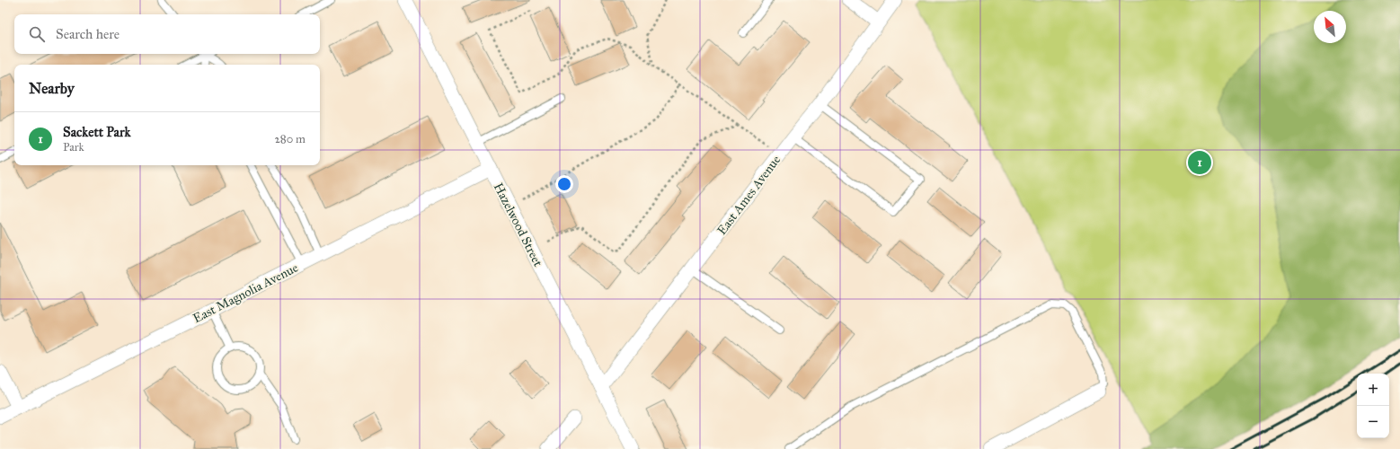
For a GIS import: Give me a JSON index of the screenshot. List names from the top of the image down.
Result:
{
  "streets": {
    "street": ["East Ames Avenue", "Hazelwood Street", "East Magnolia Avenue"]
  },
  "crossings": [
    ["East Ames Avenue", "Hazelwood Street"],
    ["Hazelwood Street", "East Magnolia Avenue"]
  ],
  "north": "top left",
  "page": {
    "search": "Search here",
    "heading": "Nearby",
    "list": [
      {
        "mark": "1",
        "name": "Sackett Park",
        "note": "Park",
        "value": "280 m"
      }
    ],
    "pins": "1",
    "map_buttons": ["+", "−"]
  }
}
